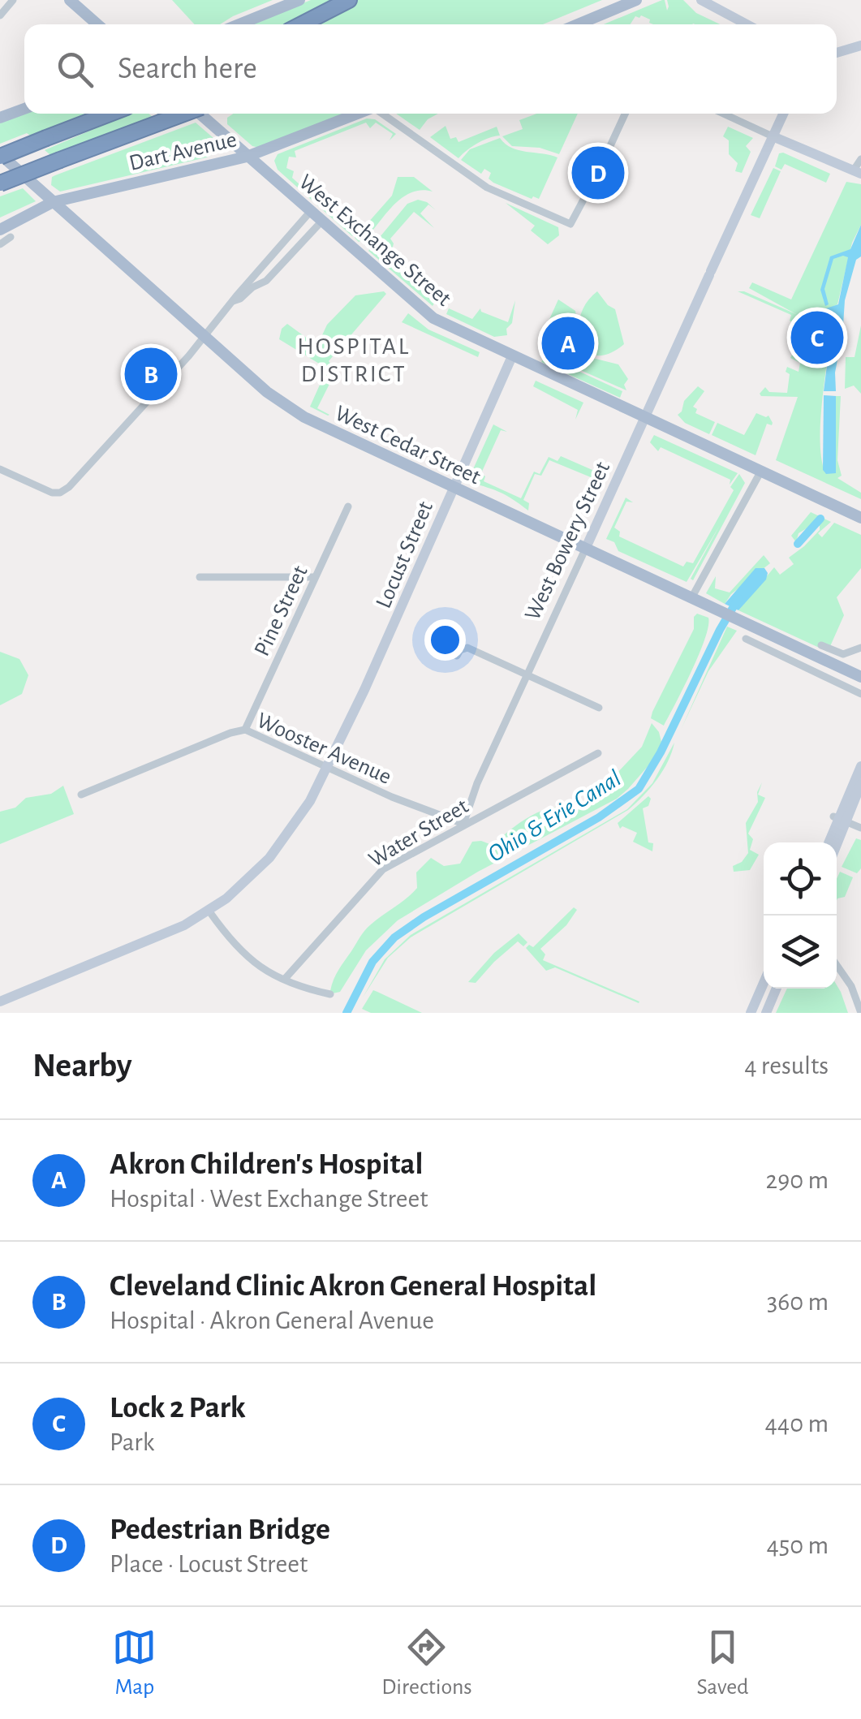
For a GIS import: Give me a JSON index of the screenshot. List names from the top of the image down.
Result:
{
  "streets": {
    "main road": [
      "Dart Avenue",
      "West Exchange Street",
      "West Cedar Street",
      "West Bowery Street",
      "Locust Street"
    ],
    "street": ["Pine Street", "Wooster Avenue", "Water Street"]
  },
  "crossings": [
    ["Dart Avenue", "West Exchange Street"],
    ["Dart Avenue", "West Cedar Street"],
    ["West Exchange Street", "West Bowery Street"],
    ["West Exchange Street", "Locust Street"],
    ["West Cedar Street", "West Bowery Street"],
    ["West Cedar Street", "Locust Street"],
    ["West Bowery Street", "Wooster Avenue"],
    ["West Bowery Street", "Water Street"],
    ["Locust Street", "Wooster Avenue"],
    ["Pine Street", "Wooster Avenue"],
    ["Wooster Avenue", "Water Street"]
  ],
  "districts": ["HOSPITAL DISTRICT"],
  "water": ["Ohio & Erie Canal"],
  "page": {
    "search": "Search here",
    "pins": [
      "D",
      "C",
      "A",
      "B"
    ],
    "heading": ["Nearby", "4 results"],
    "list": [
      {
        "mark": "A",
        "name": "Akron Children's Hospital",
        "note": "Hospital · West Exchange Street",
        "value": "290 m"
      },
      {
        "mark": "B",
        "name": "Cleveland Clinic Akron General Hospital",
        "note": "Hospital · Akron General Avenue",
        "value": "360 m"
      },
      {
        "mark": "C",
        "name": "Lock 2 Park",
        "note": "Park",
        "value": "440 m"
      },
      {
        "mark": "D",
        "name": "Pedestrian Bridge",
        "note": "Place · Locust Street",
        "value": "450 m"
      }
    ],
    "nav": ["Map", "Directions", "Saved"]
  }
}
